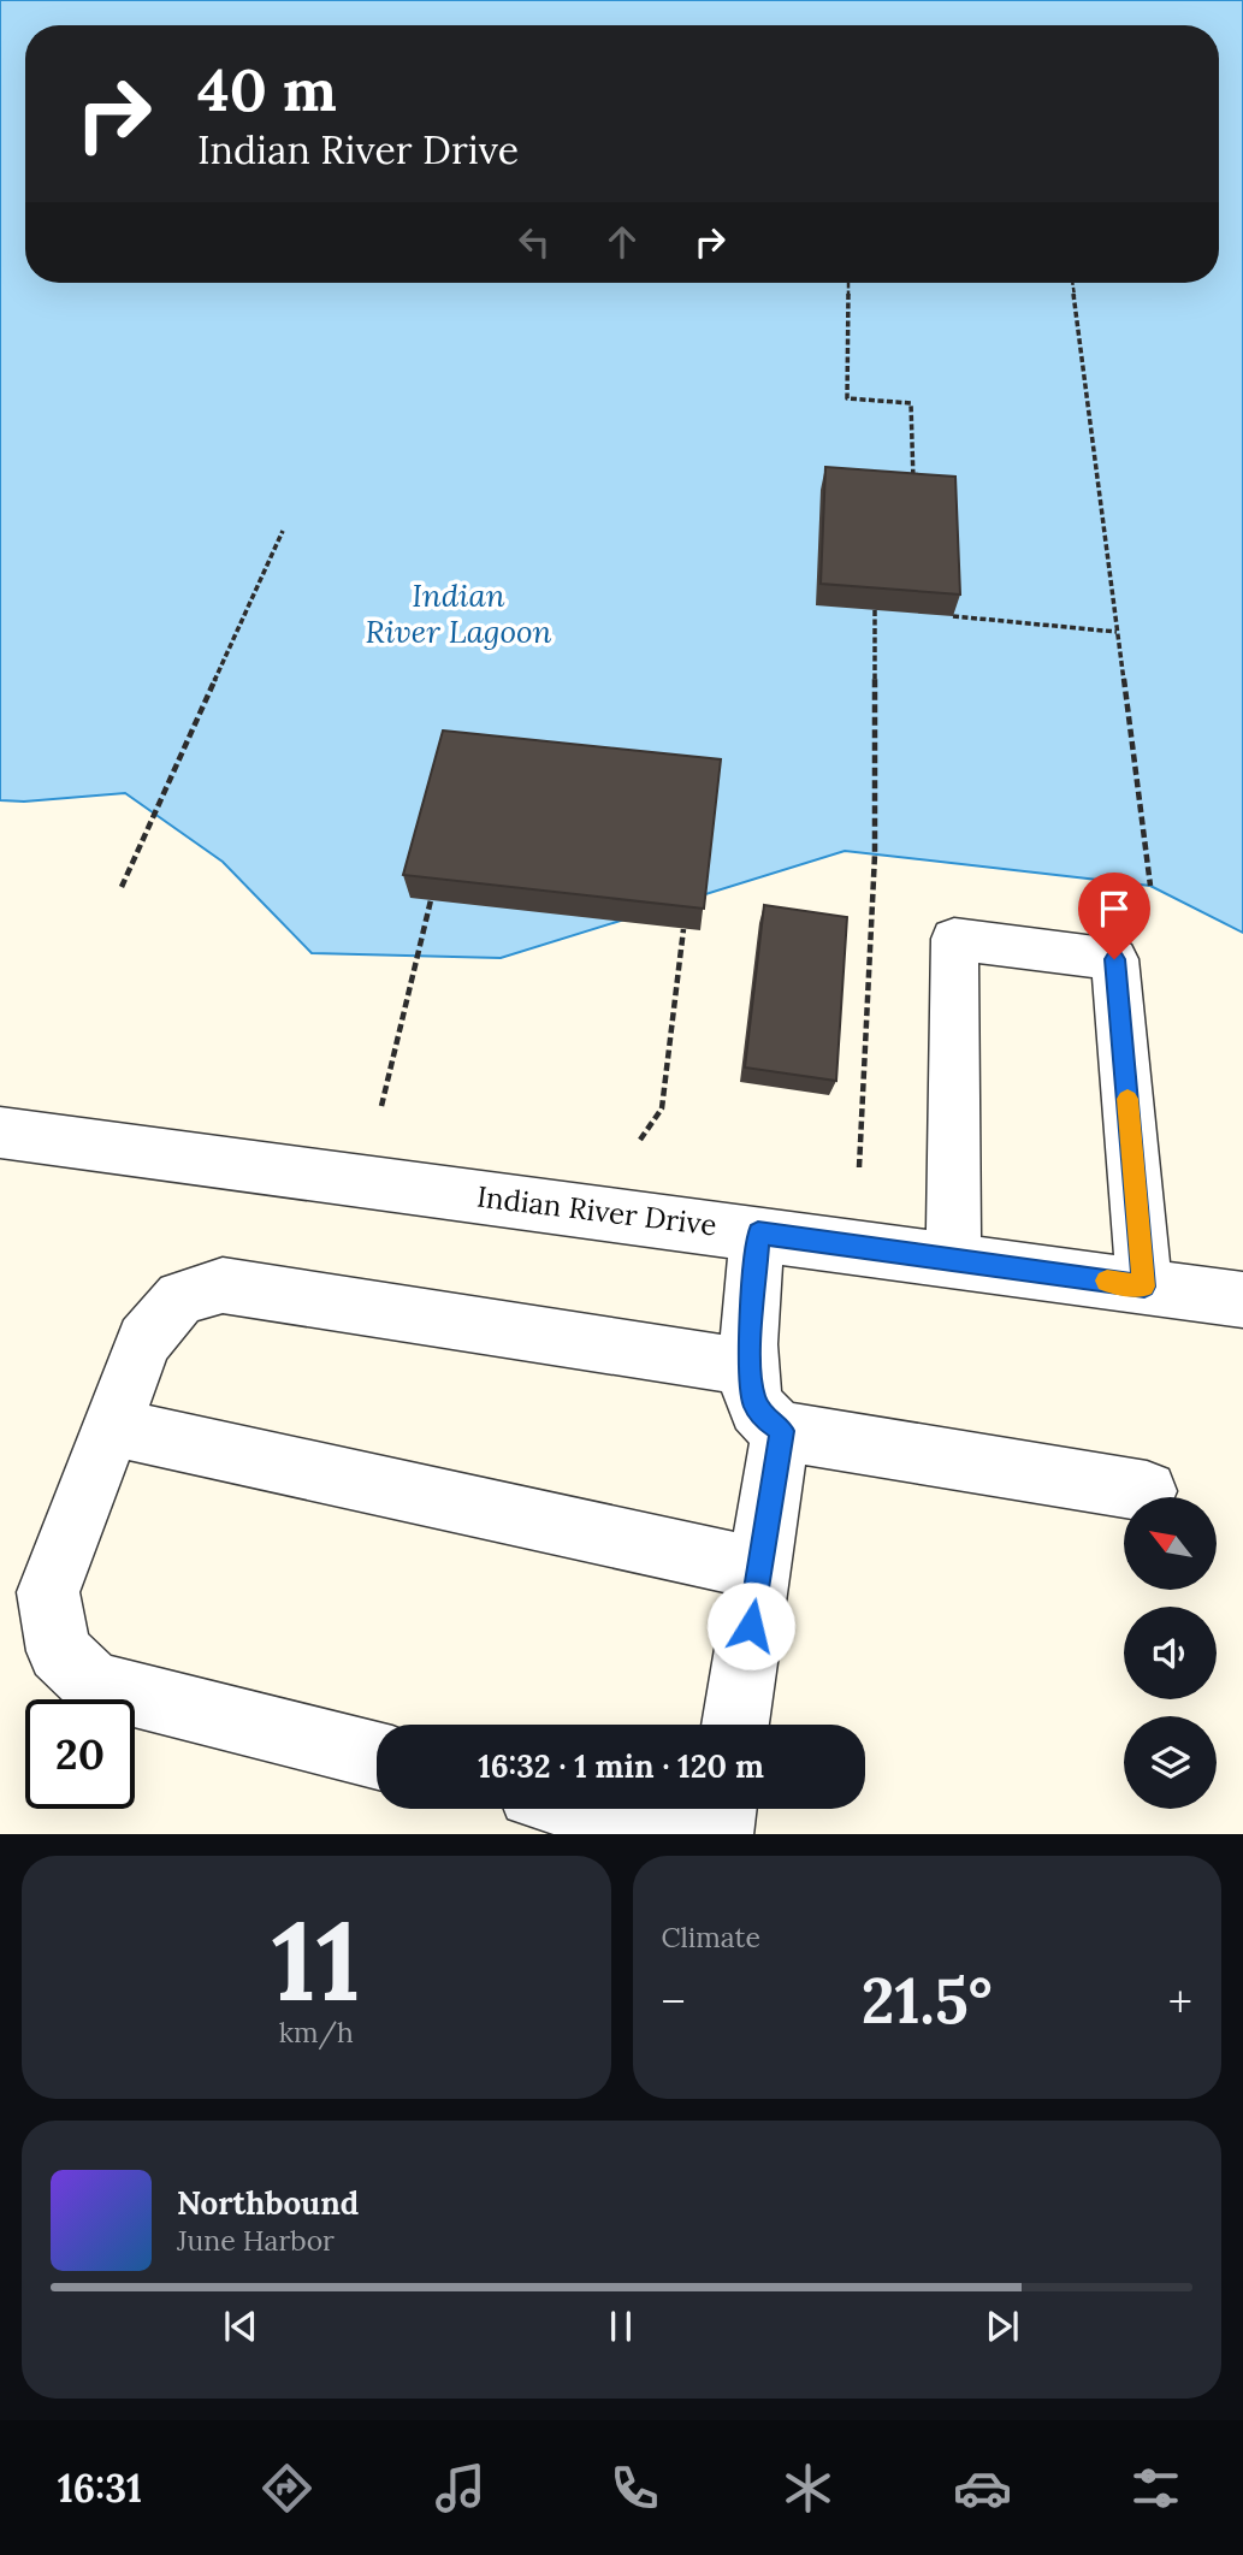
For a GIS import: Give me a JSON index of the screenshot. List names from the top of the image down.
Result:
{
  "streets": {
    "street": ["Indian River Drive"]
  },
  "water": ["Indian River Lagoon"],
  "north": "top left",
  "page": {
    "turn": ["40 m", "Indian River Drive"],
    "limit": "20",
    "trip": "16:32 · 1 min · 120 m",
    "tile": [
      ["11", "km/h"],
      "Climate"
    ],
    "heat": ["−", "21.5°", "+"],
    "song": ["Northbound", "June Harbor"],
    "tabs": "16:31"
  }
}
